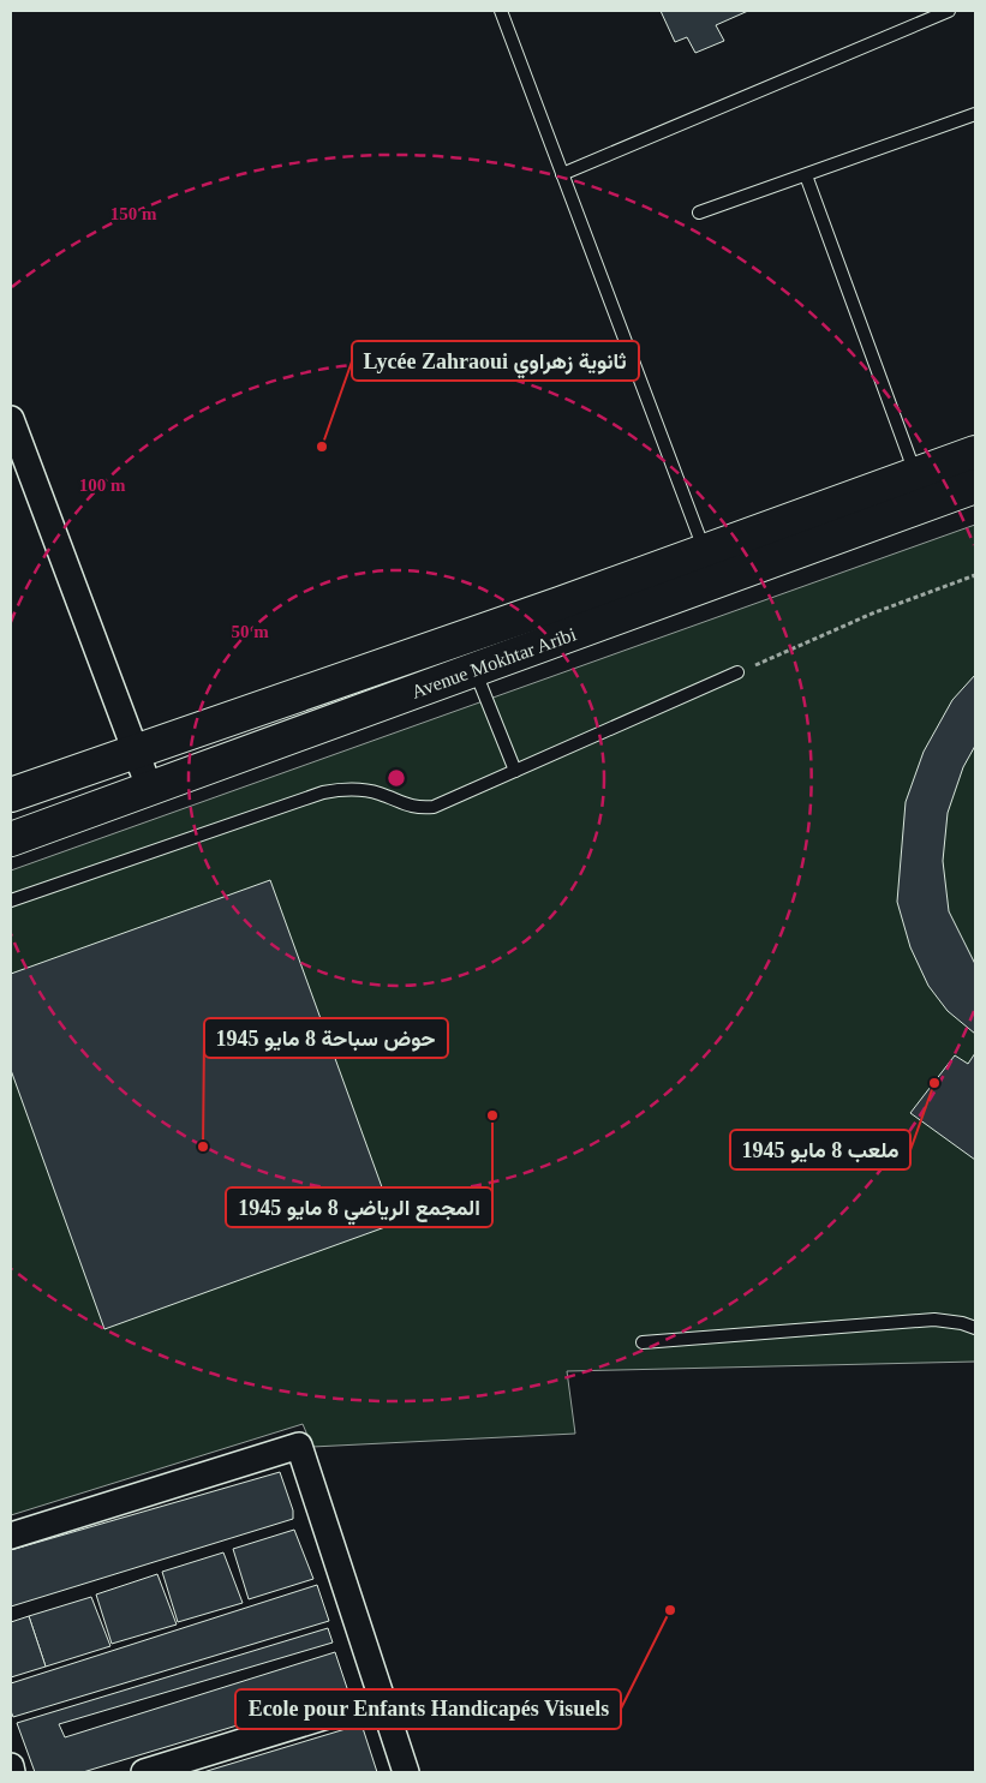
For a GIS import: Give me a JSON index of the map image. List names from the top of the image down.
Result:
{
  "streets": {
    "main road": ["Avenue Mokhtar Aribi"]
  },
  "places": [
    "Lycée Zahraoui ثانوية زهراوي",
    "ملعب 8 مايو 1945",
    "المجمع الرياضي 8 مايو 1945",
    "حوض سباحة 8 مايو 1945",
    "Ecole pour Enfants Handicapés Visuels"
  ],
  "rings": ["150 m", "100 m", "50 m"]
}
